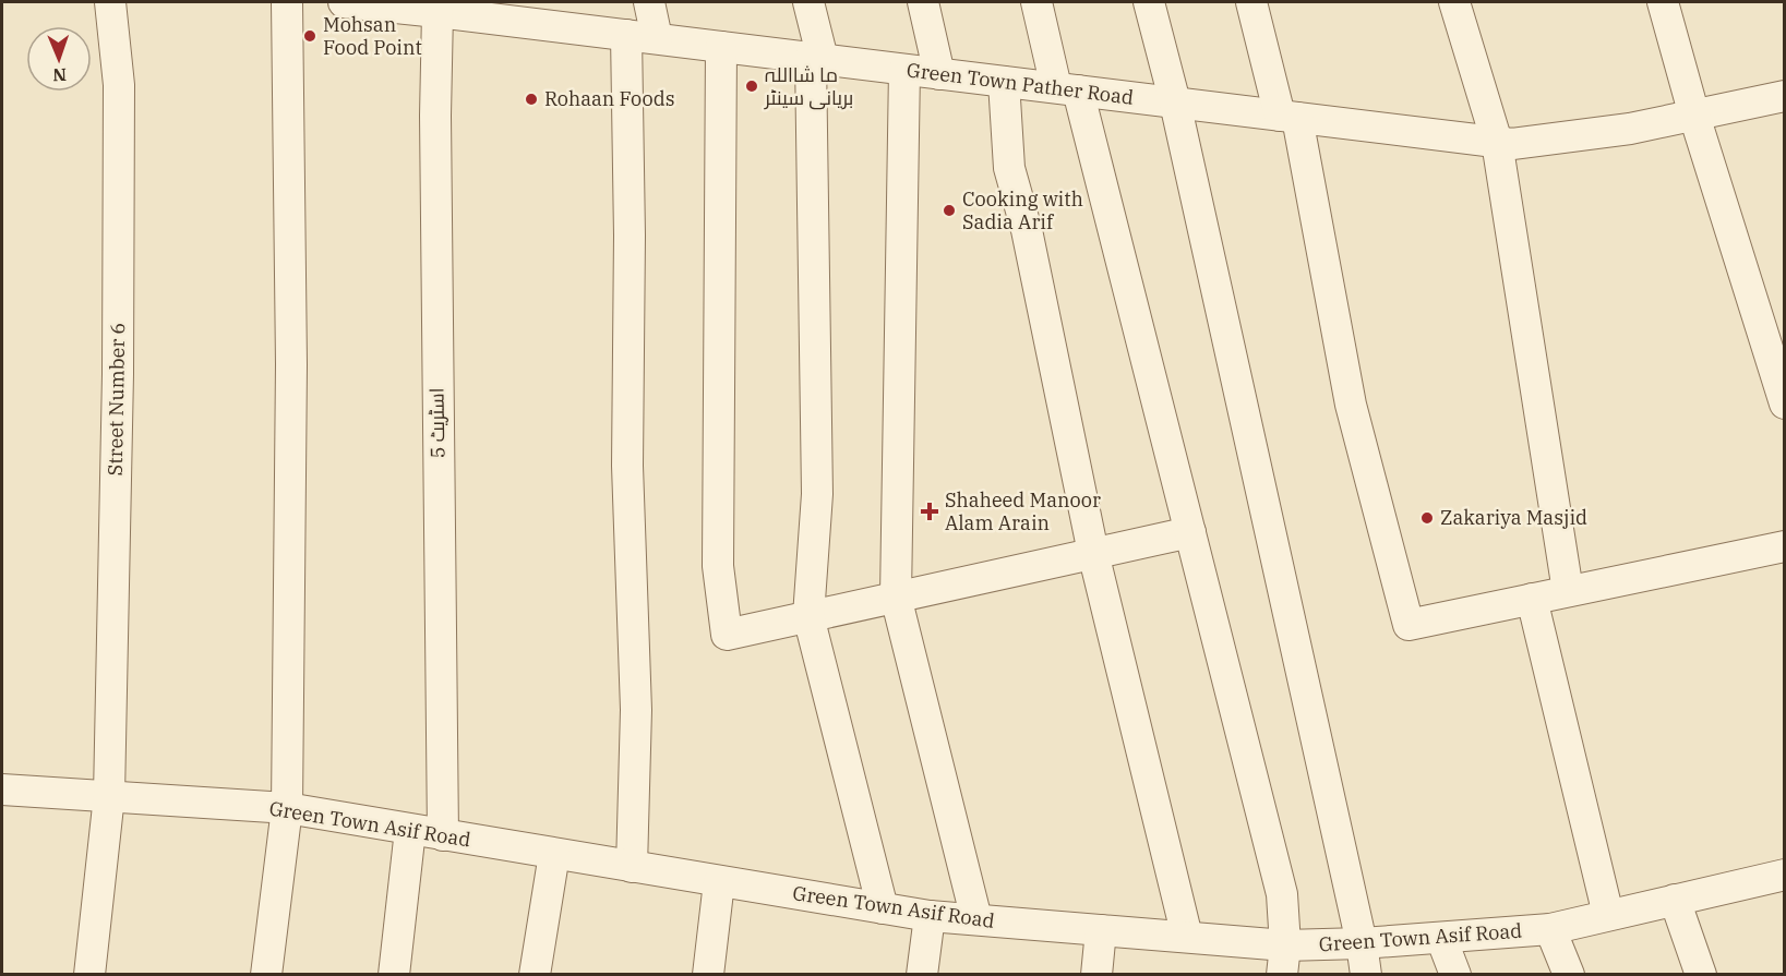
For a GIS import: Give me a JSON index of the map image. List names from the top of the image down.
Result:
{
  "streets": {
    "street": [
      "Green Town Pather Road",
      "Street Number 6",
      "اسٹریٹ 5",
      "Green Town Asif Road"
    ]
  },
  "crossings": [
    ["Green Town Pather Road", "اسٹریٹ 5"],
    ["Street Number 6", "Green Town Asif Road"],
    ["اسٹریٹ 5", "Green Town Asif Road"]
  ],
  "places": {
    "other": [
      "Mohsan Food Point",
      "ما شااللہ بریانی سینٹر",
      "Rohaan Foods",
      "Cooking with Sadia Arif",
      "Zakariya Masjid"
    ],
    "health": ["Shaheed Manoor Alam Arain"]
  },
  "north": "bottom"
}
